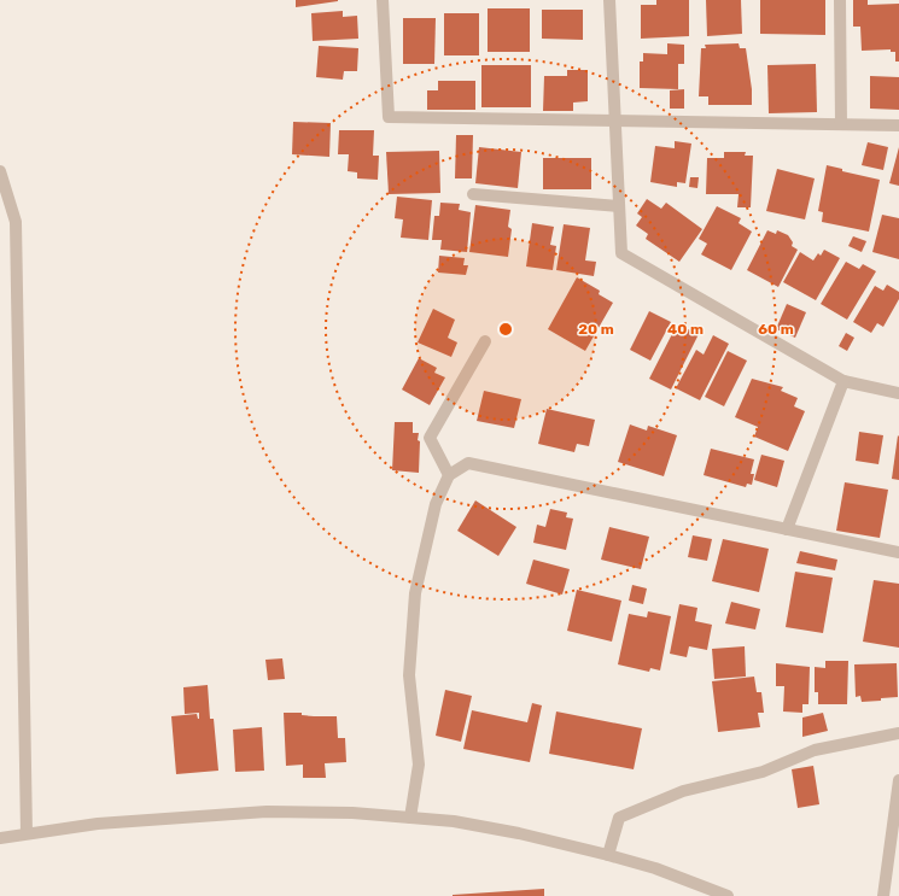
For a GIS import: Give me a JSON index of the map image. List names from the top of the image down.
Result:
{
  "rings": ["20 m", "40 m", "60 m"]
}
